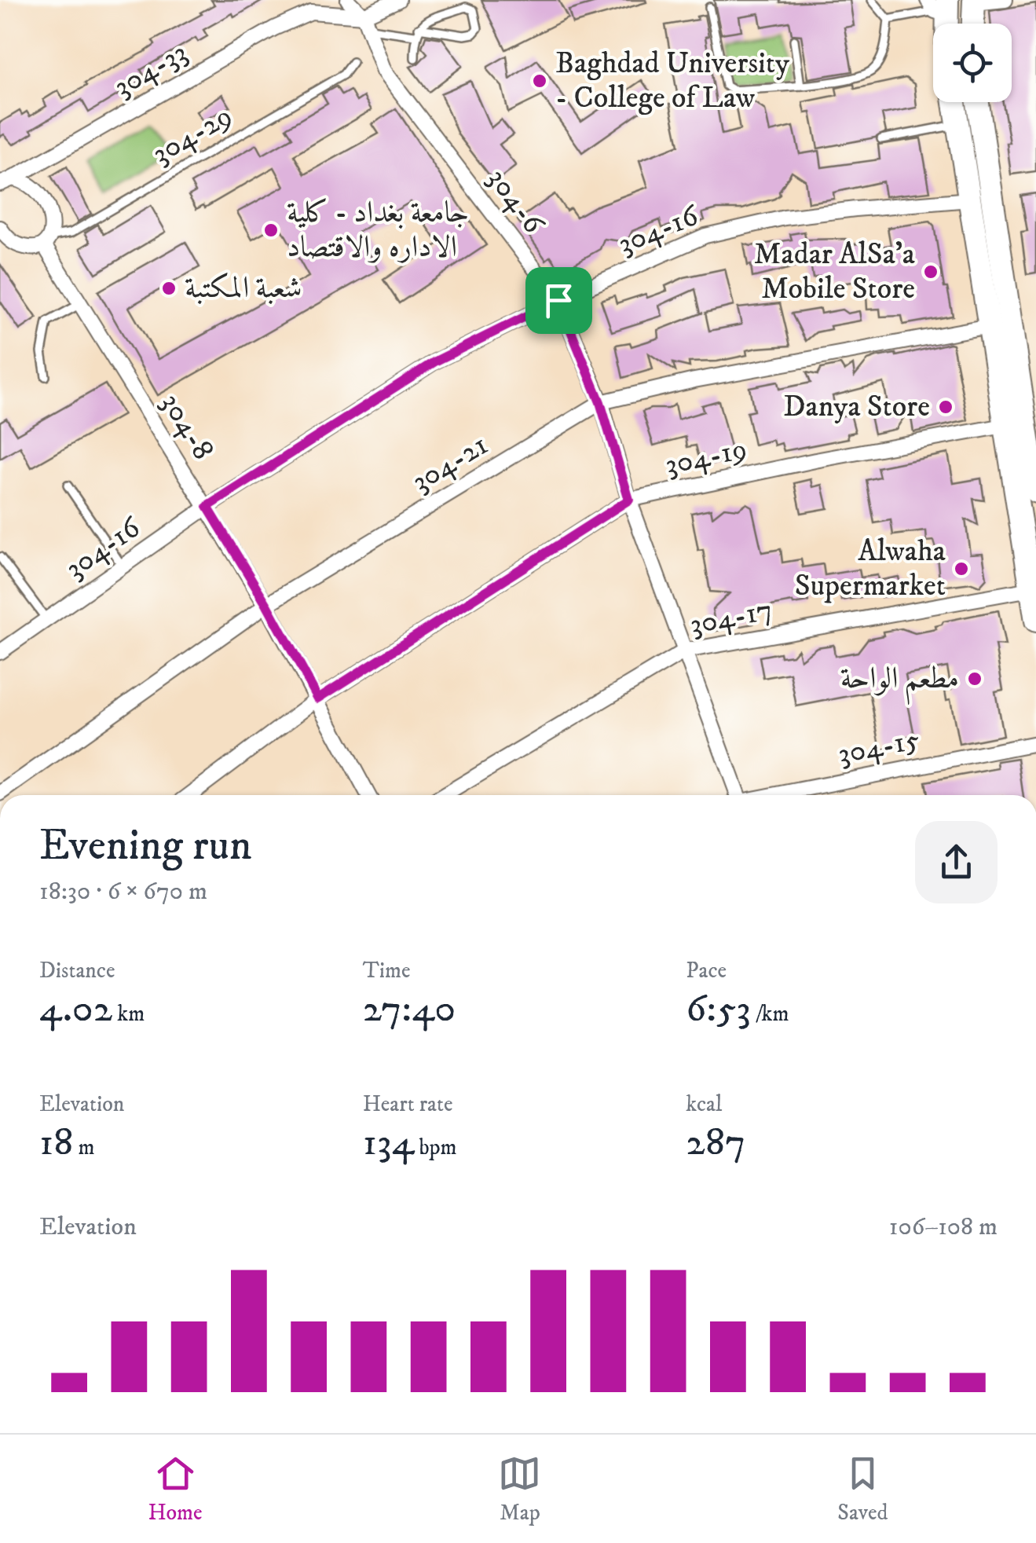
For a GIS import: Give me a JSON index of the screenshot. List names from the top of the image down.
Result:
{
  "streets": {
    "street": [
      "304-33",
      "304-6",
      "304-16",
      "304-8",
      "304-19",
      "304-21",
      "304-17",
      "304-15"
    ],
    "lane": ["304-29"]
  },
  "crossings": [
    ["304-33", "304-6"],
    ["304-33", "304-8"],
    ["304-29", "304-8"],
    ["304-6", "304-16"],
    ["304-6", "304-19"],
    ["304-6", "304-21"],
    ["304-6", "304-17"],
    ["304-16", "304-8"],
    ["304-8", "304-19"],
    ["304-8", "304-21"]
  ],
  "places": [
    "Baghdad University - College of Law",
    "جامعة بغداد - كلية الاداره والاقتصاد",
    "Madar AlSa'a Mobile Store",
    "شعبة المكتبة",
    "Danya Store",
    "Alwaha Supermarket",
    "مطعم الواحة"
  ],
  "page": {
    "heading": ["Evening run", "18:30 · 6 × 670 m"],
    "stats": [
      ["Distance", "4.02 km"],
      ["Time", "27:40"],
      ["Pace", "6:53 /km"],
      ["Elevation", "18 m"],
      ["Heart rate", "134 bpm"],
      ["kcal", "287"]
    ],
    "chart": ["Elevation", "106–108 m"],
    "tabs": ["Home", "Map", "Saved"]
  }
}
